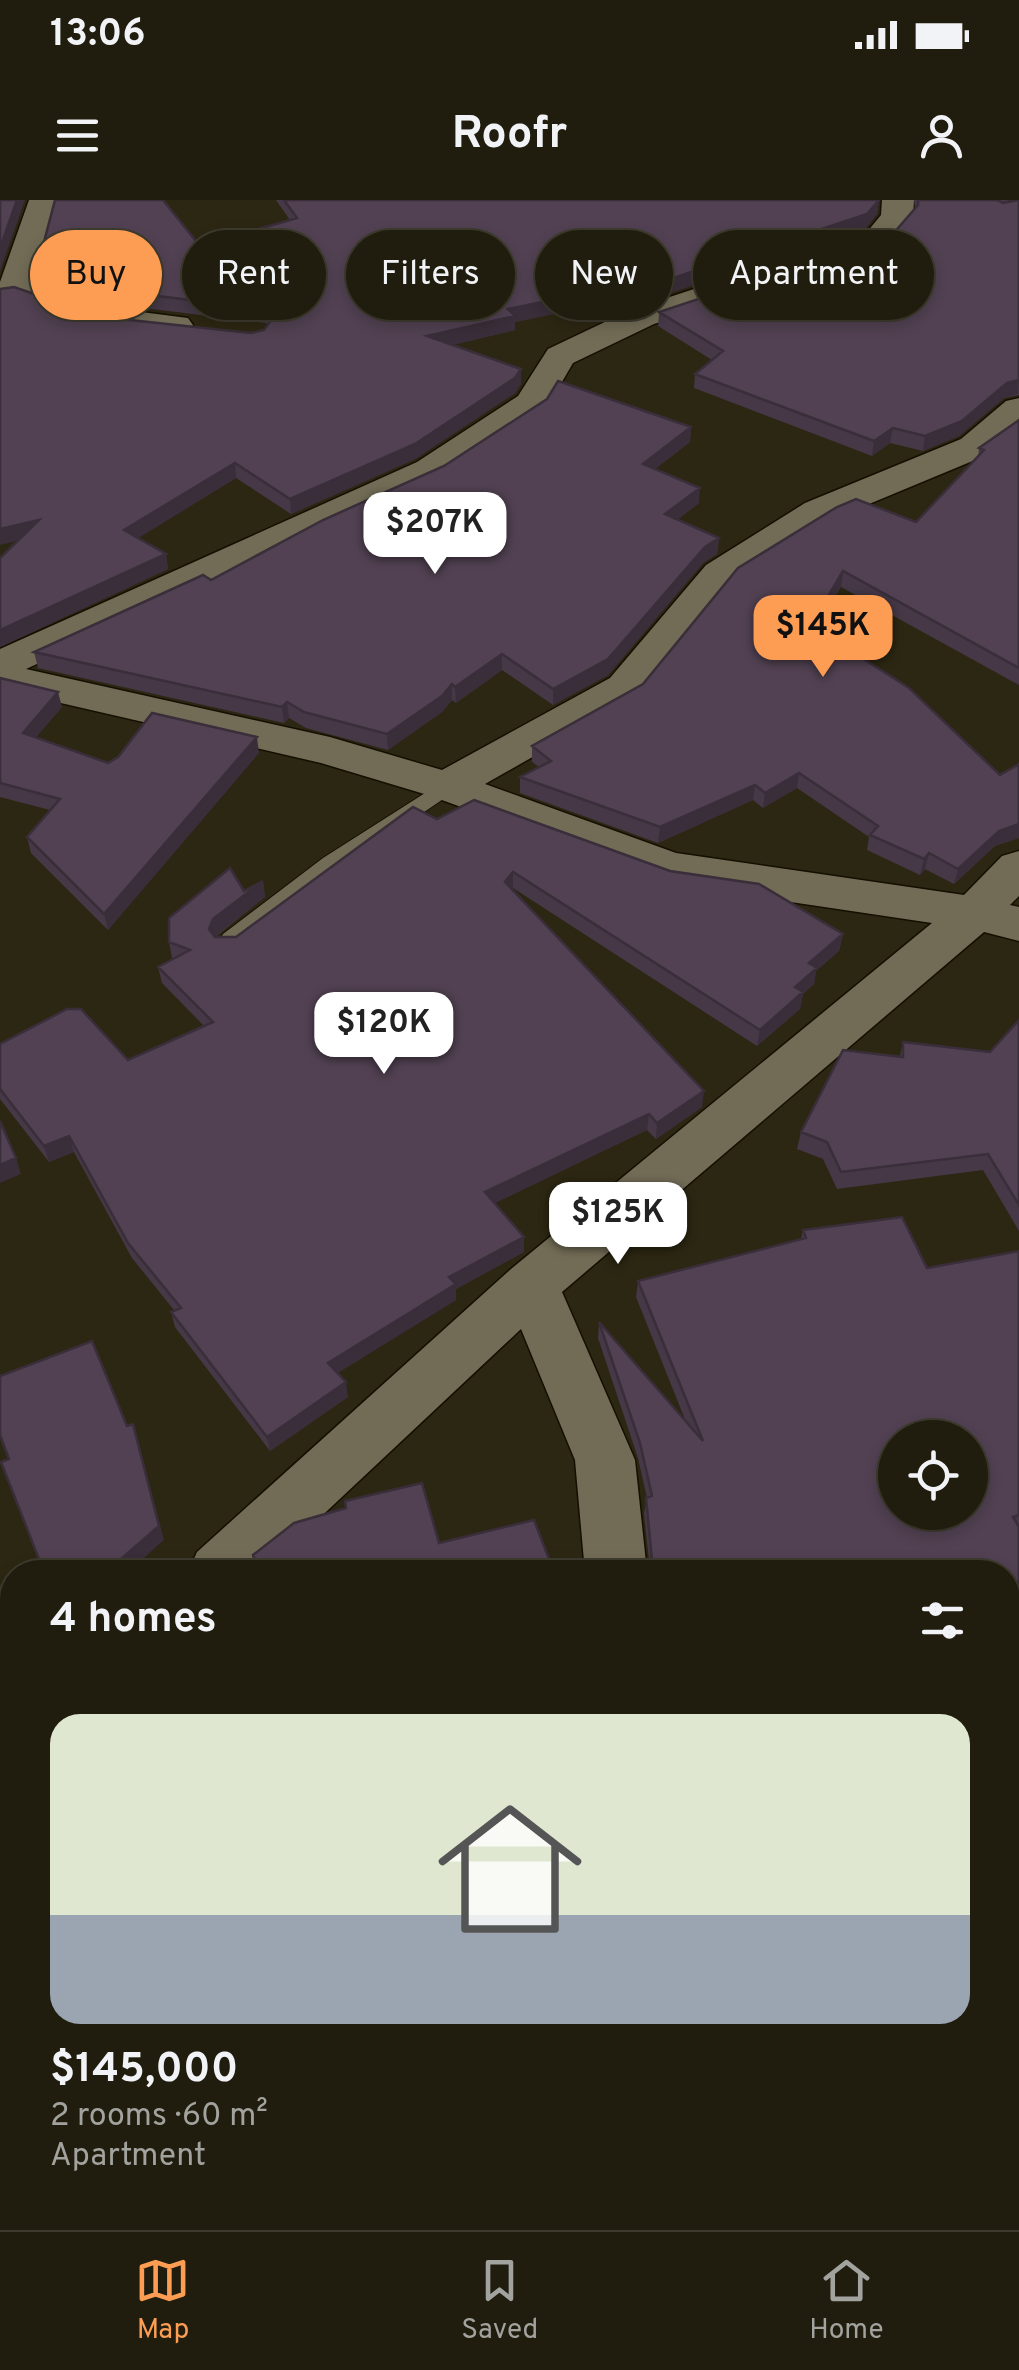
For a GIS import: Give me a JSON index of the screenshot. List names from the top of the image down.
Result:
{
  "page": {
    "status": "13:06",
    "header": "Roofr",
    "chip": [
      "Buy",
      "Rent",
      "Filters",
      "New",
      "Apartment"
    ],
    "price": [
      "$207K",
      "$145K",
      "$120K",
      "$125K"
    ],
    "heading": "4 homes",
    "list": [
      {
        "name": "$145,000",
        "note": "2 rooms · 60 m² · Apartment"
      }
    ],
    "tabs": ["Map", "Saved", "Home"]
  }
}
